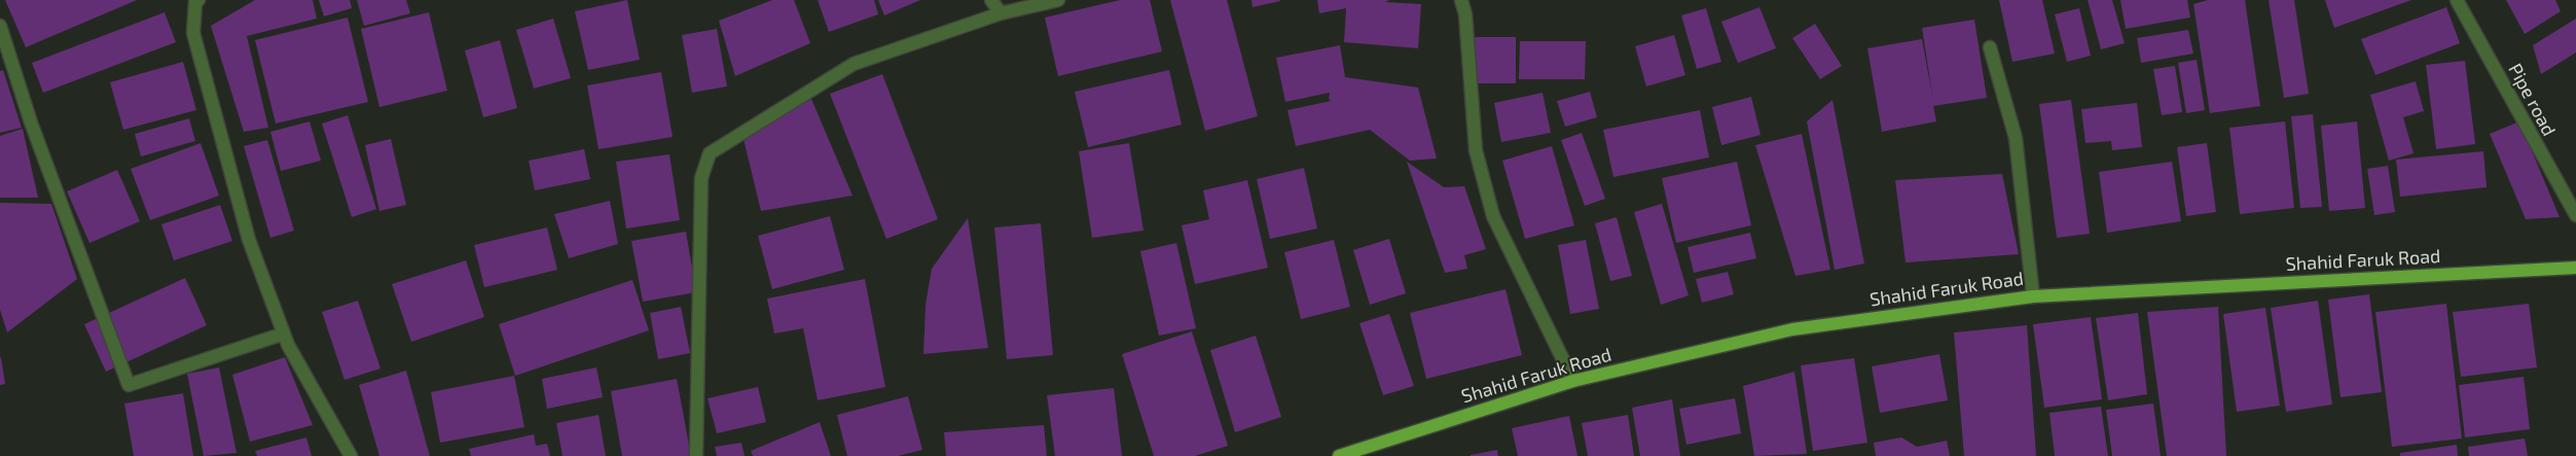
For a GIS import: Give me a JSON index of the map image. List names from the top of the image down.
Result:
{
  "streets": {
    "main road": ["Shahid Faruk Road"],
    "street": ["Pipe road"]
  }
}
